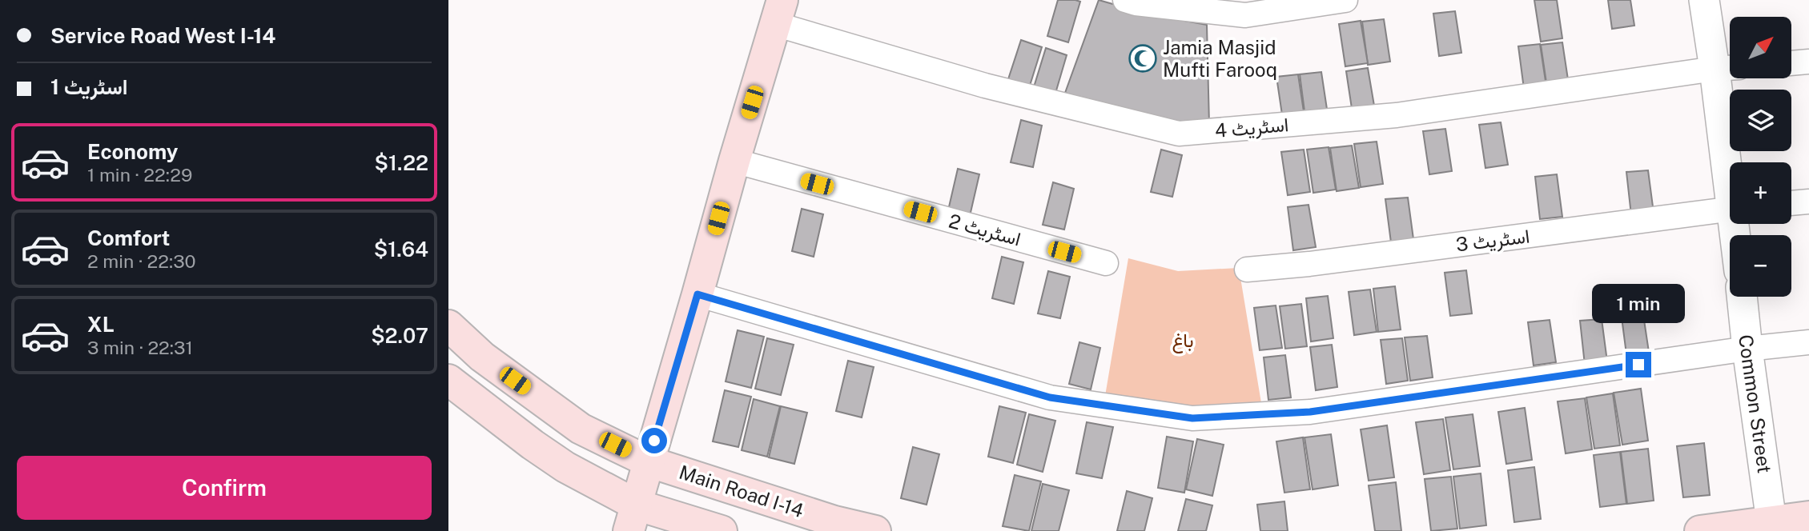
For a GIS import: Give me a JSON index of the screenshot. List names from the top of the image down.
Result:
{
  "streets": {
    "main road": ["Main Road I-14"],
    "street": [
      "اسٹریٹ 4",
      "اسٹریٹ 2",
      "اسٹریٹ 3",
      "Common Street"
    ]
  },
  "parks": ["باغ"],
  "places": {
    "mosque": ["Jamia Masjid Mufti Farooq"]
  },
  "north": "top right",
  "page": {
    "banner": ["Service Road West I-14", "اسٹریٹ 1"],
    "map_buttons": ["+", "−"],
    "list": [
      {
        "name": "Economy",
        "note": "1 min · 22:29",
        "value": "$1.22"
      },
      {
        "name": "Comfort",
        "note": "2 min · 22:30",
        "value": "$1.64"
      },
      {
        "name": "XL",
        "note": "3 min · 22:31",
        "value": "$2.07"
      }
    ],
    "bubble": "1 min",
    "buttons": "Confirm"
  }
}
